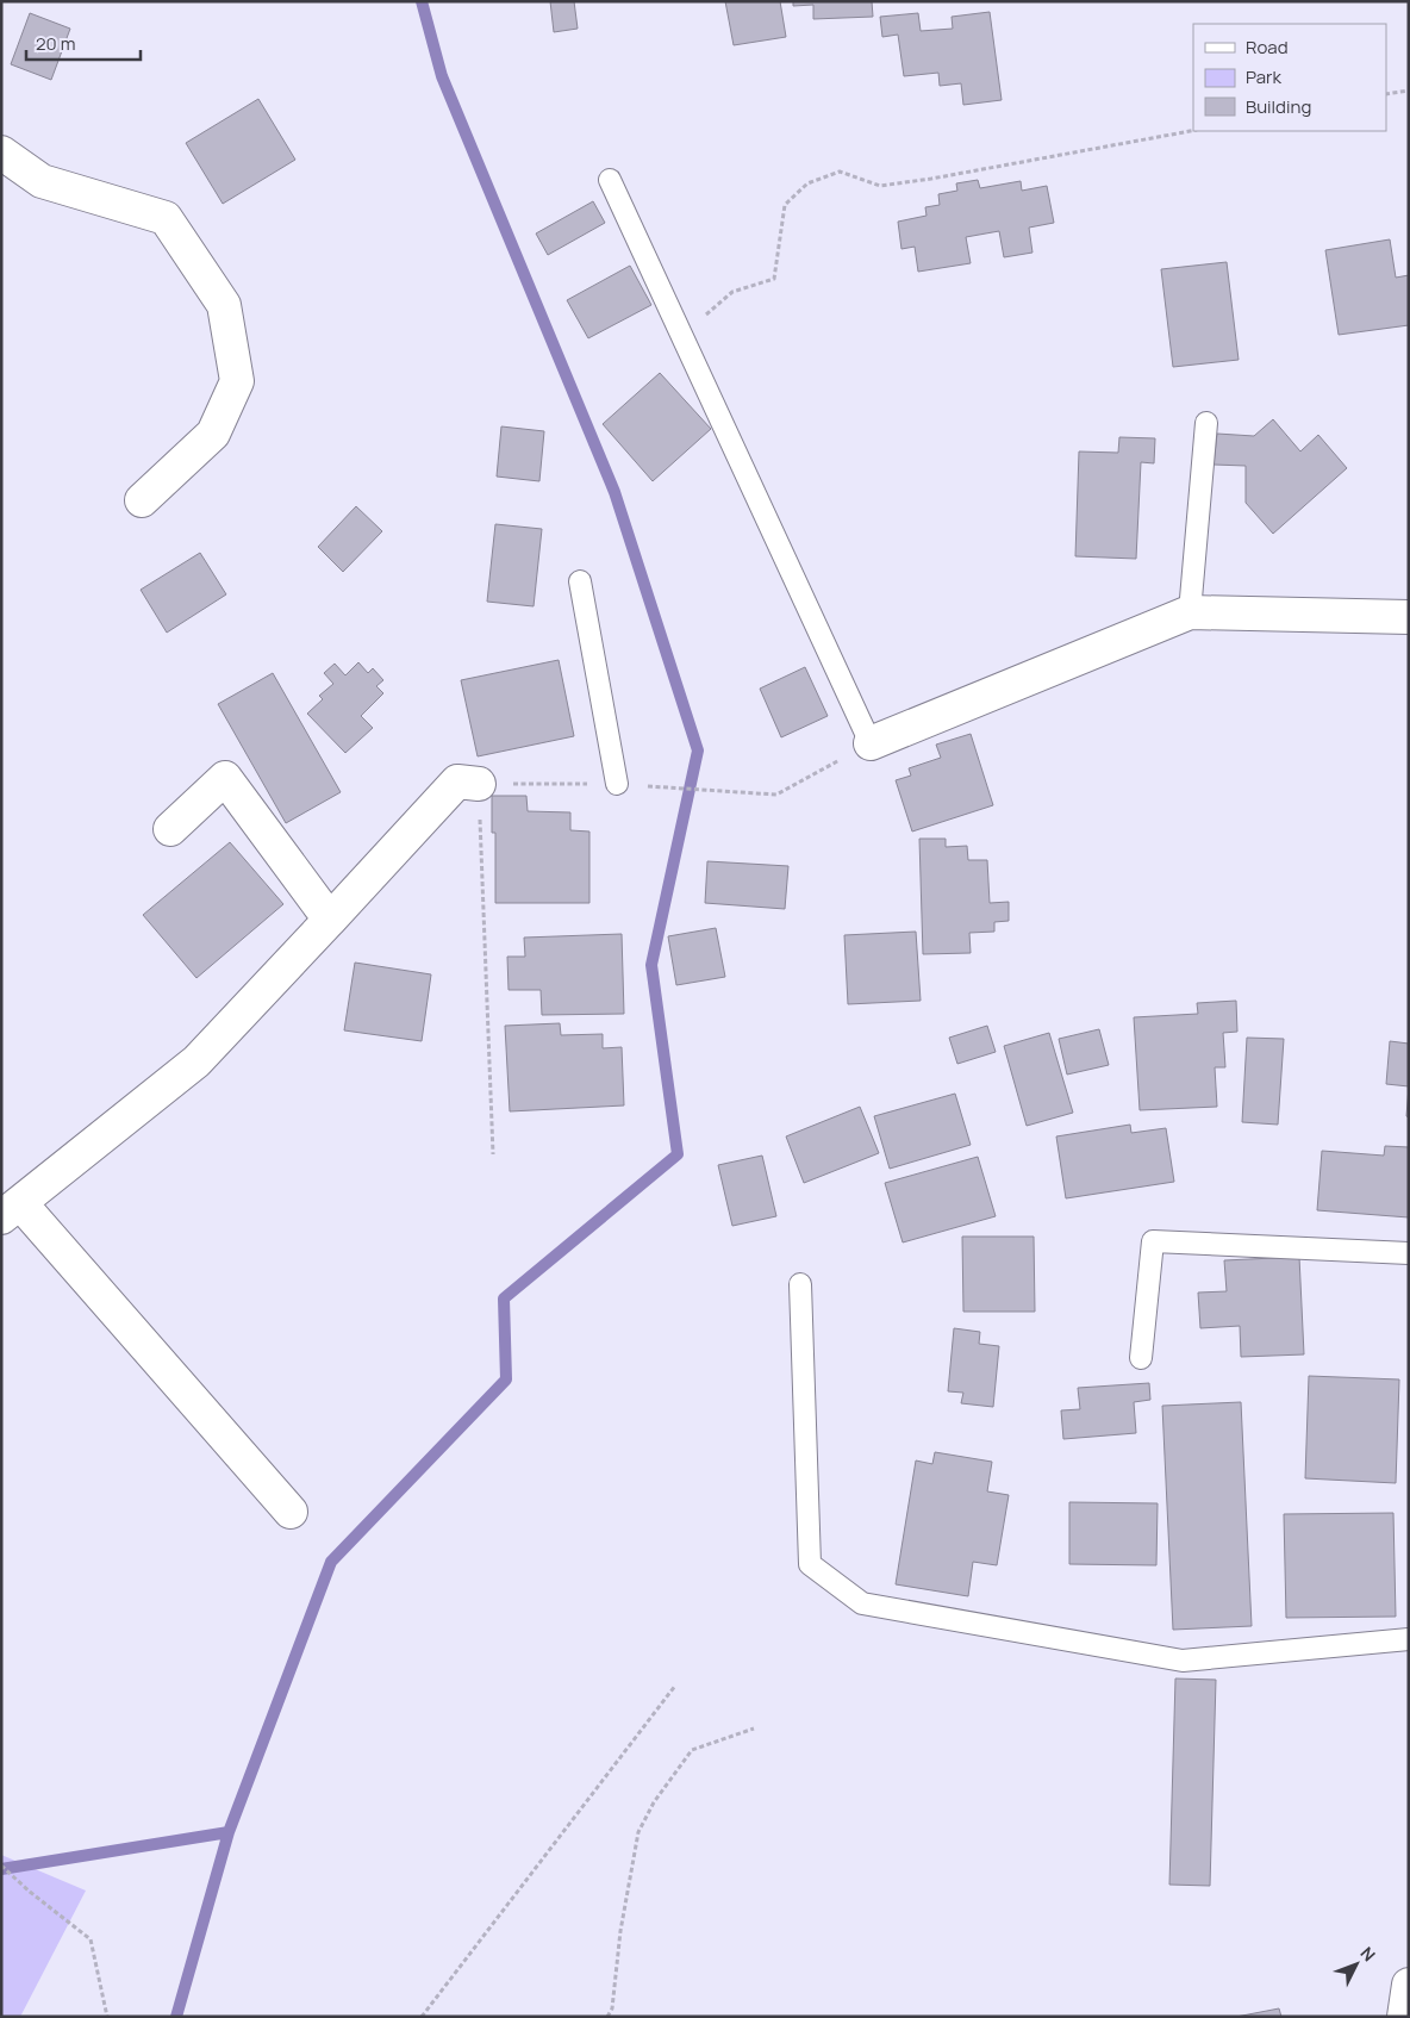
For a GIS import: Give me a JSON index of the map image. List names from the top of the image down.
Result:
{
  "legend": ["Road", "Park", "Building"],
  "scale_bar": "20 m",
  "north": "top right"
}
